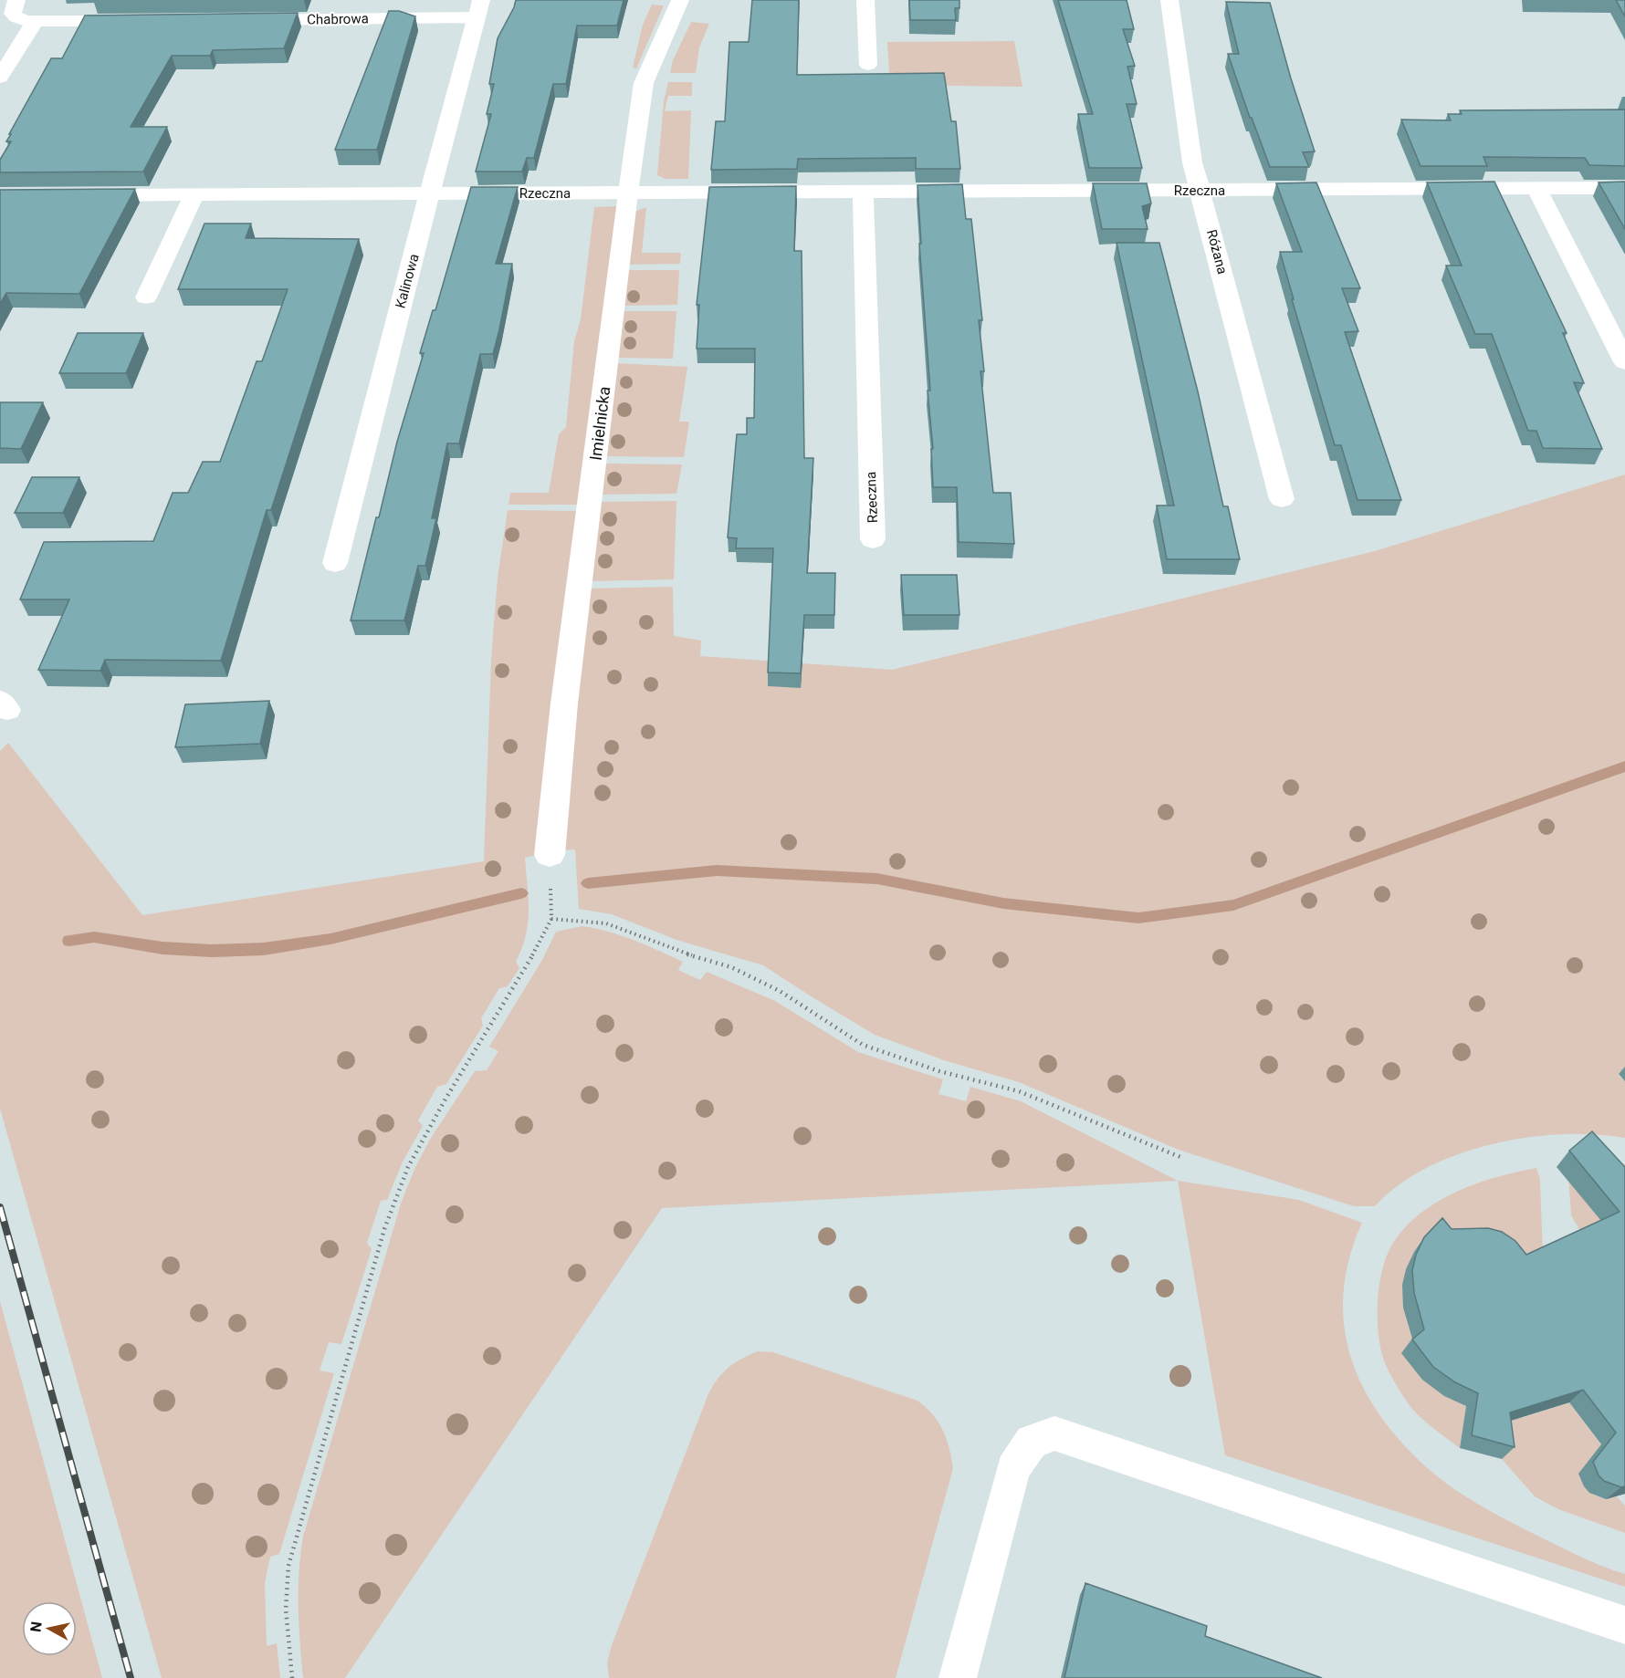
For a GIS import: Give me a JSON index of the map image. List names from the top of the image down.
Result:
{
  "streets": {
    "street": [
      "Chabrowa",
      "Rzeczna",
      "Różana",
      "Kalinowa",
      "Imielnicka"
    ]
  },
  "crossings": [
    ["Chabrowa", "Kalinowa"],
    ["Rzeczna", "Różana"],
    ["Rzeczna", "Kalinowa"],
    ["Rzeczna", "Imielnicka"]
  ],
  "north": "left"
}
